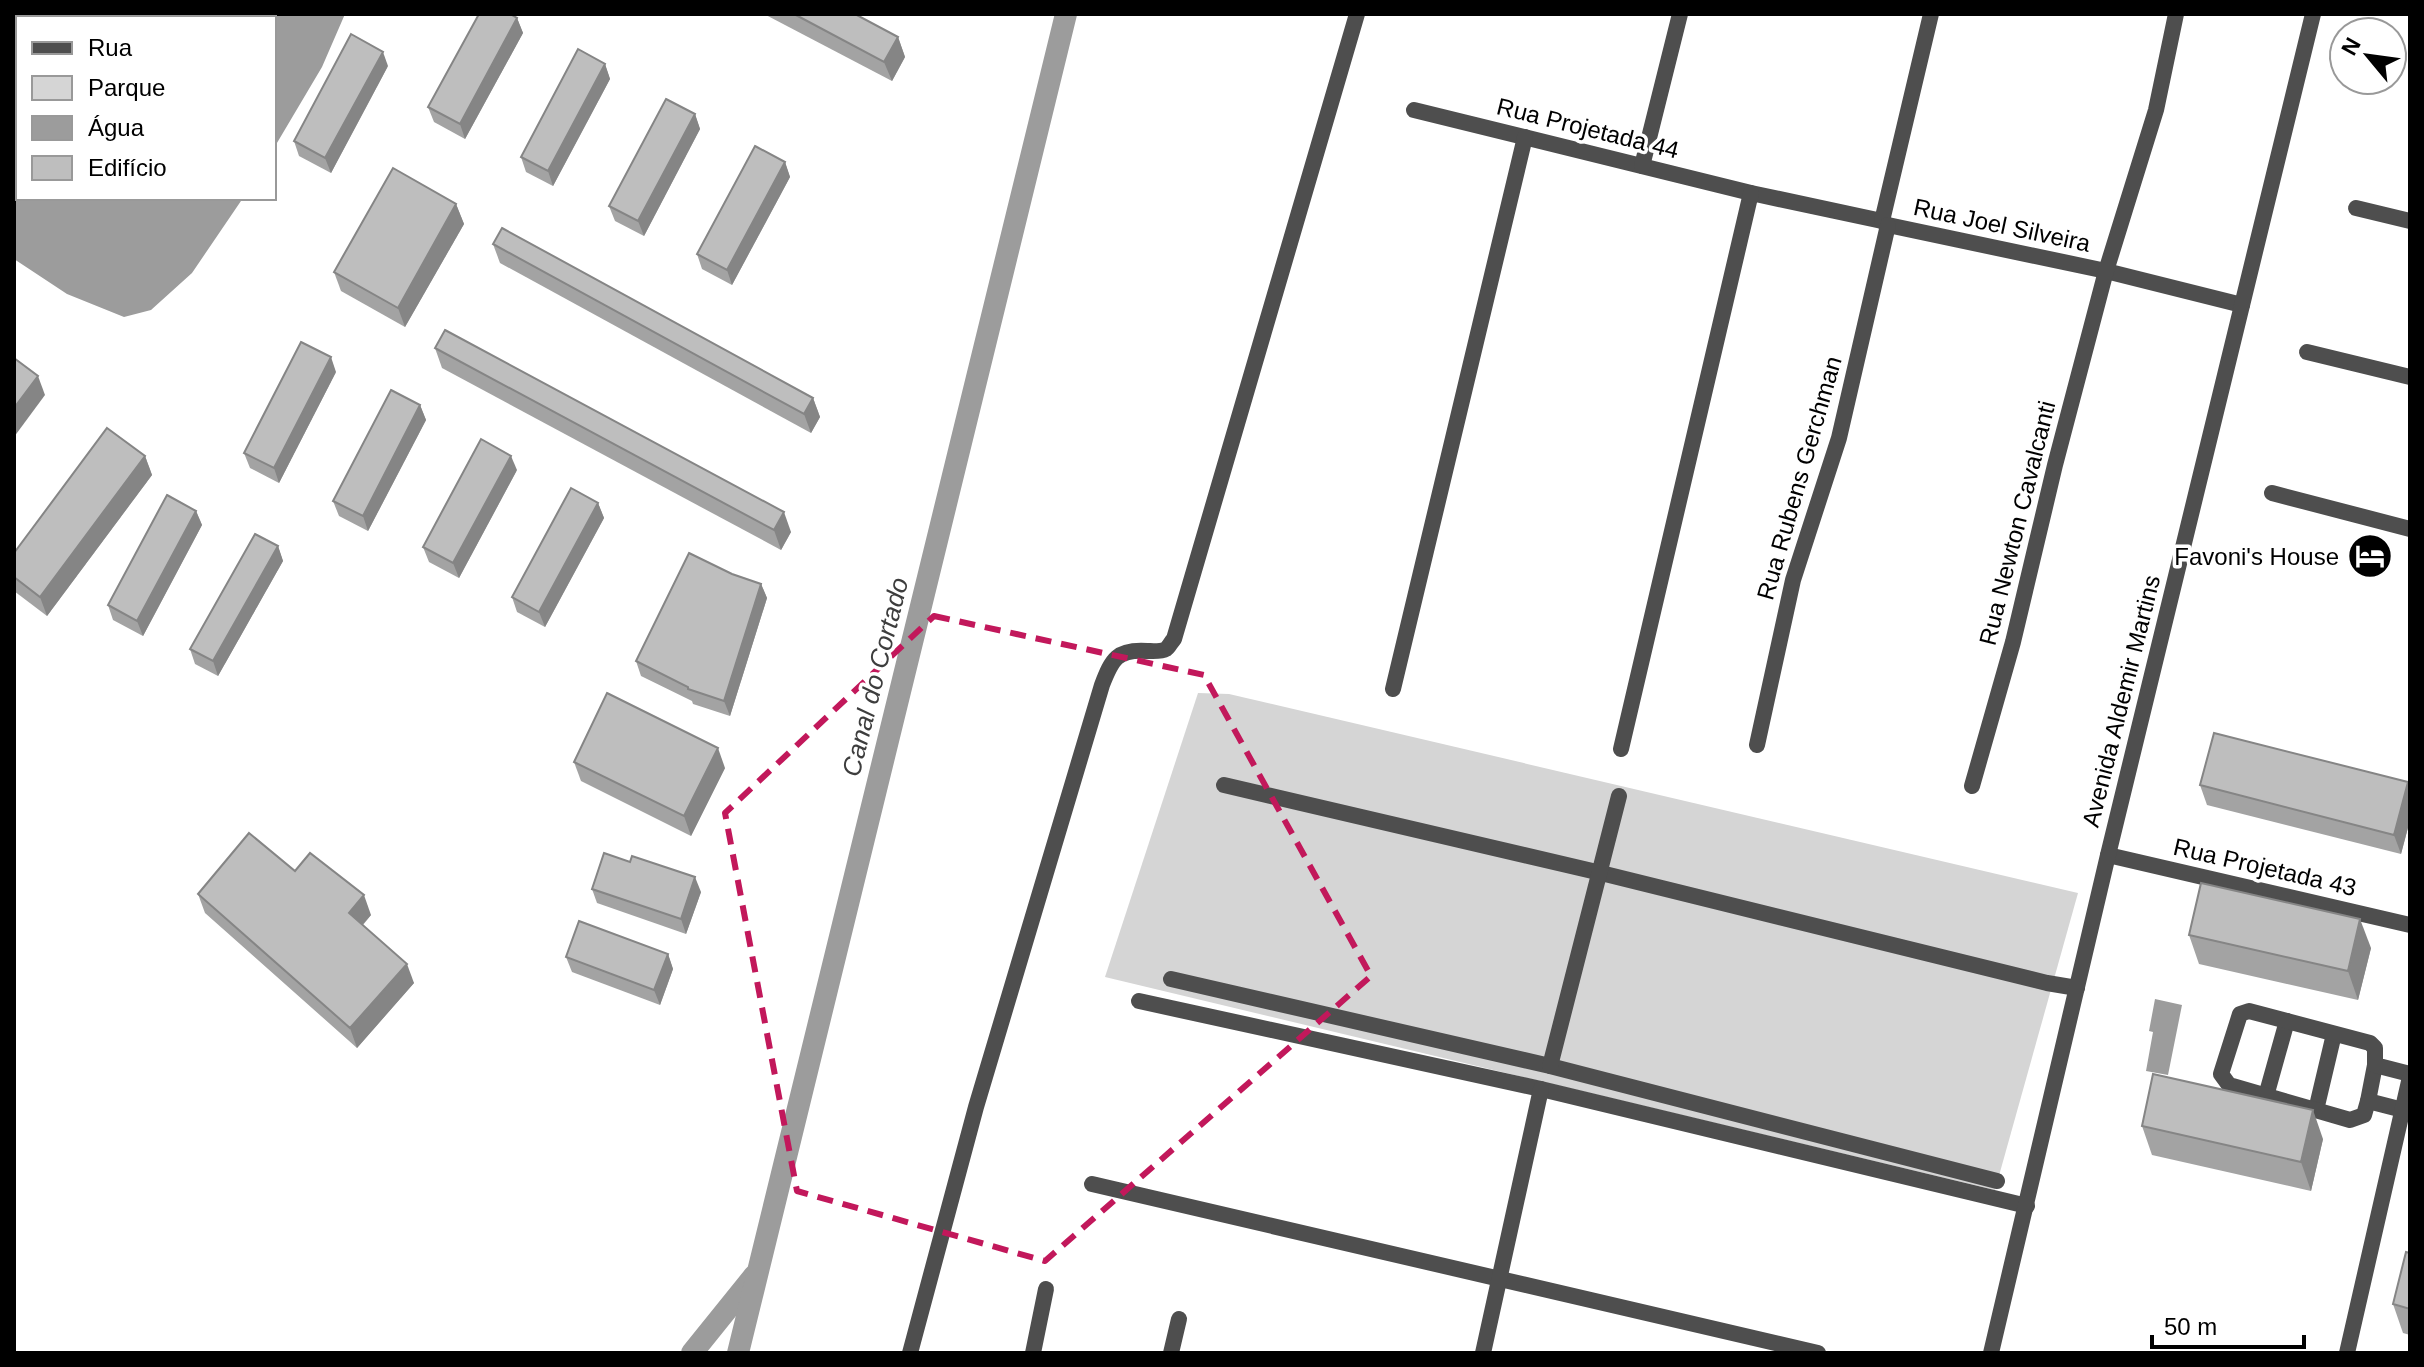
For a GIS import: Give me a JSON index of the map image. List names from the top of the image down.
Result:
{
  "streets": {
    "street": [
      "Rua Projetada 44",
      "Rua Joel Silveira",
      "Rua Rubens Gerchman",
      "Rua Newton Cavalcanti",
      "Avenida Aldemir Martins",
      "Rua Projetada 43"
    ]
  },
  "crossings": [
    ["Rua Projetada 44", "Rua Joel Silveira"],
    ["Rua Joel Silveira", "Rua Rubens Gerchman"],
    ["Rua Joel Silveira", "Rua Newton Cavalcanti"],
    ["Rua Joel Silveira", "Avenida Aldemir Martins"],
    ["Avenida Aldemir Martins", "Rua Projetada 43"]
  ],
  "water": ["Canal do Cortado"],
  "places": {
    "hotel": ["Favoni's House"]
  },
  "legend": [
    "Rua",
    "Parque",
    "Água",
    "Edifício"
  ],
  "scale_bar": "50 m",
  "north": "top left"
}
